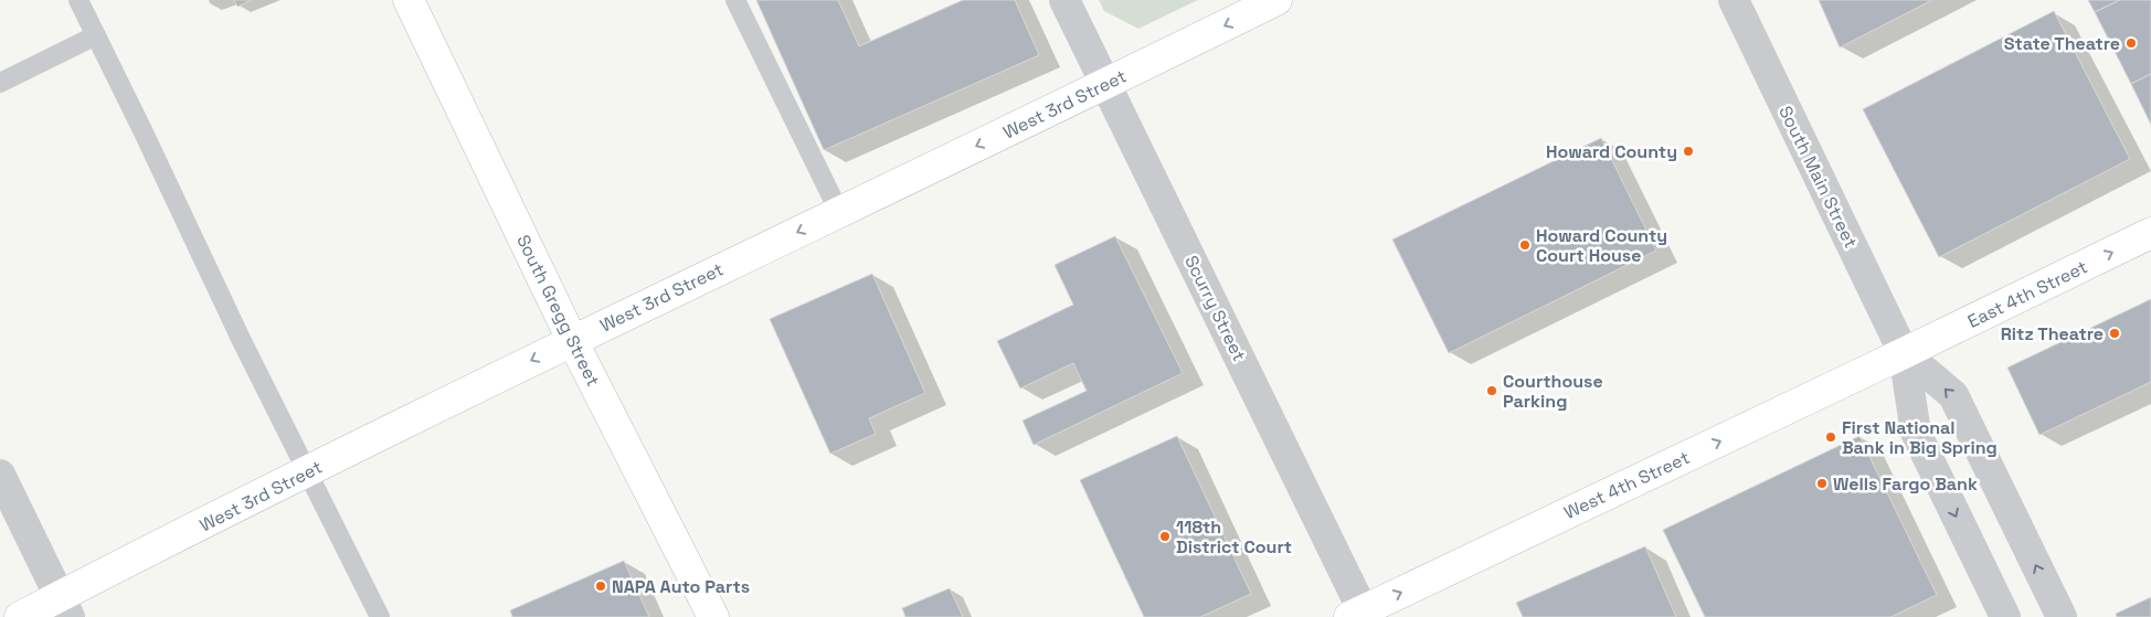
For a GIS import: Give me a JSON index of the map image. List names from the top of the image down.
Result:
{
  "streets": {
    "main road": [
      "West 3rd Street",
      "East 4th Street",
      "South Gregg Street",
      "West 4th Street"
    ],
    "street": ["South Main Street", "Scurry Street"]
  },
  "crossings": [
    ["West 3rd Street", "Scurry Street"],
    ["West 3rd Street", "South Gregg Street"],
    ["South Main Street", "East 4th Street"],
    ["South Main Street", "West 4th Street"],
    ["East 4th Street", "West 4th Street"],
    ["Scurry Street", "West 4th Street"]
  ],
  "one_way": ["West 3rd Street", "East 4th Street", "West 4th Street"],
  "places": [
    "State Theatre",
    "Howard County",
    "Howard County Court House",
    "Ritz Theatre",
    "Courthouse Parking",
    "First National Bank in Big Spring",
    "Wells Fargo Bank",
    "118th District Court",
    "NAPA Auto Parts"
  ]
}
